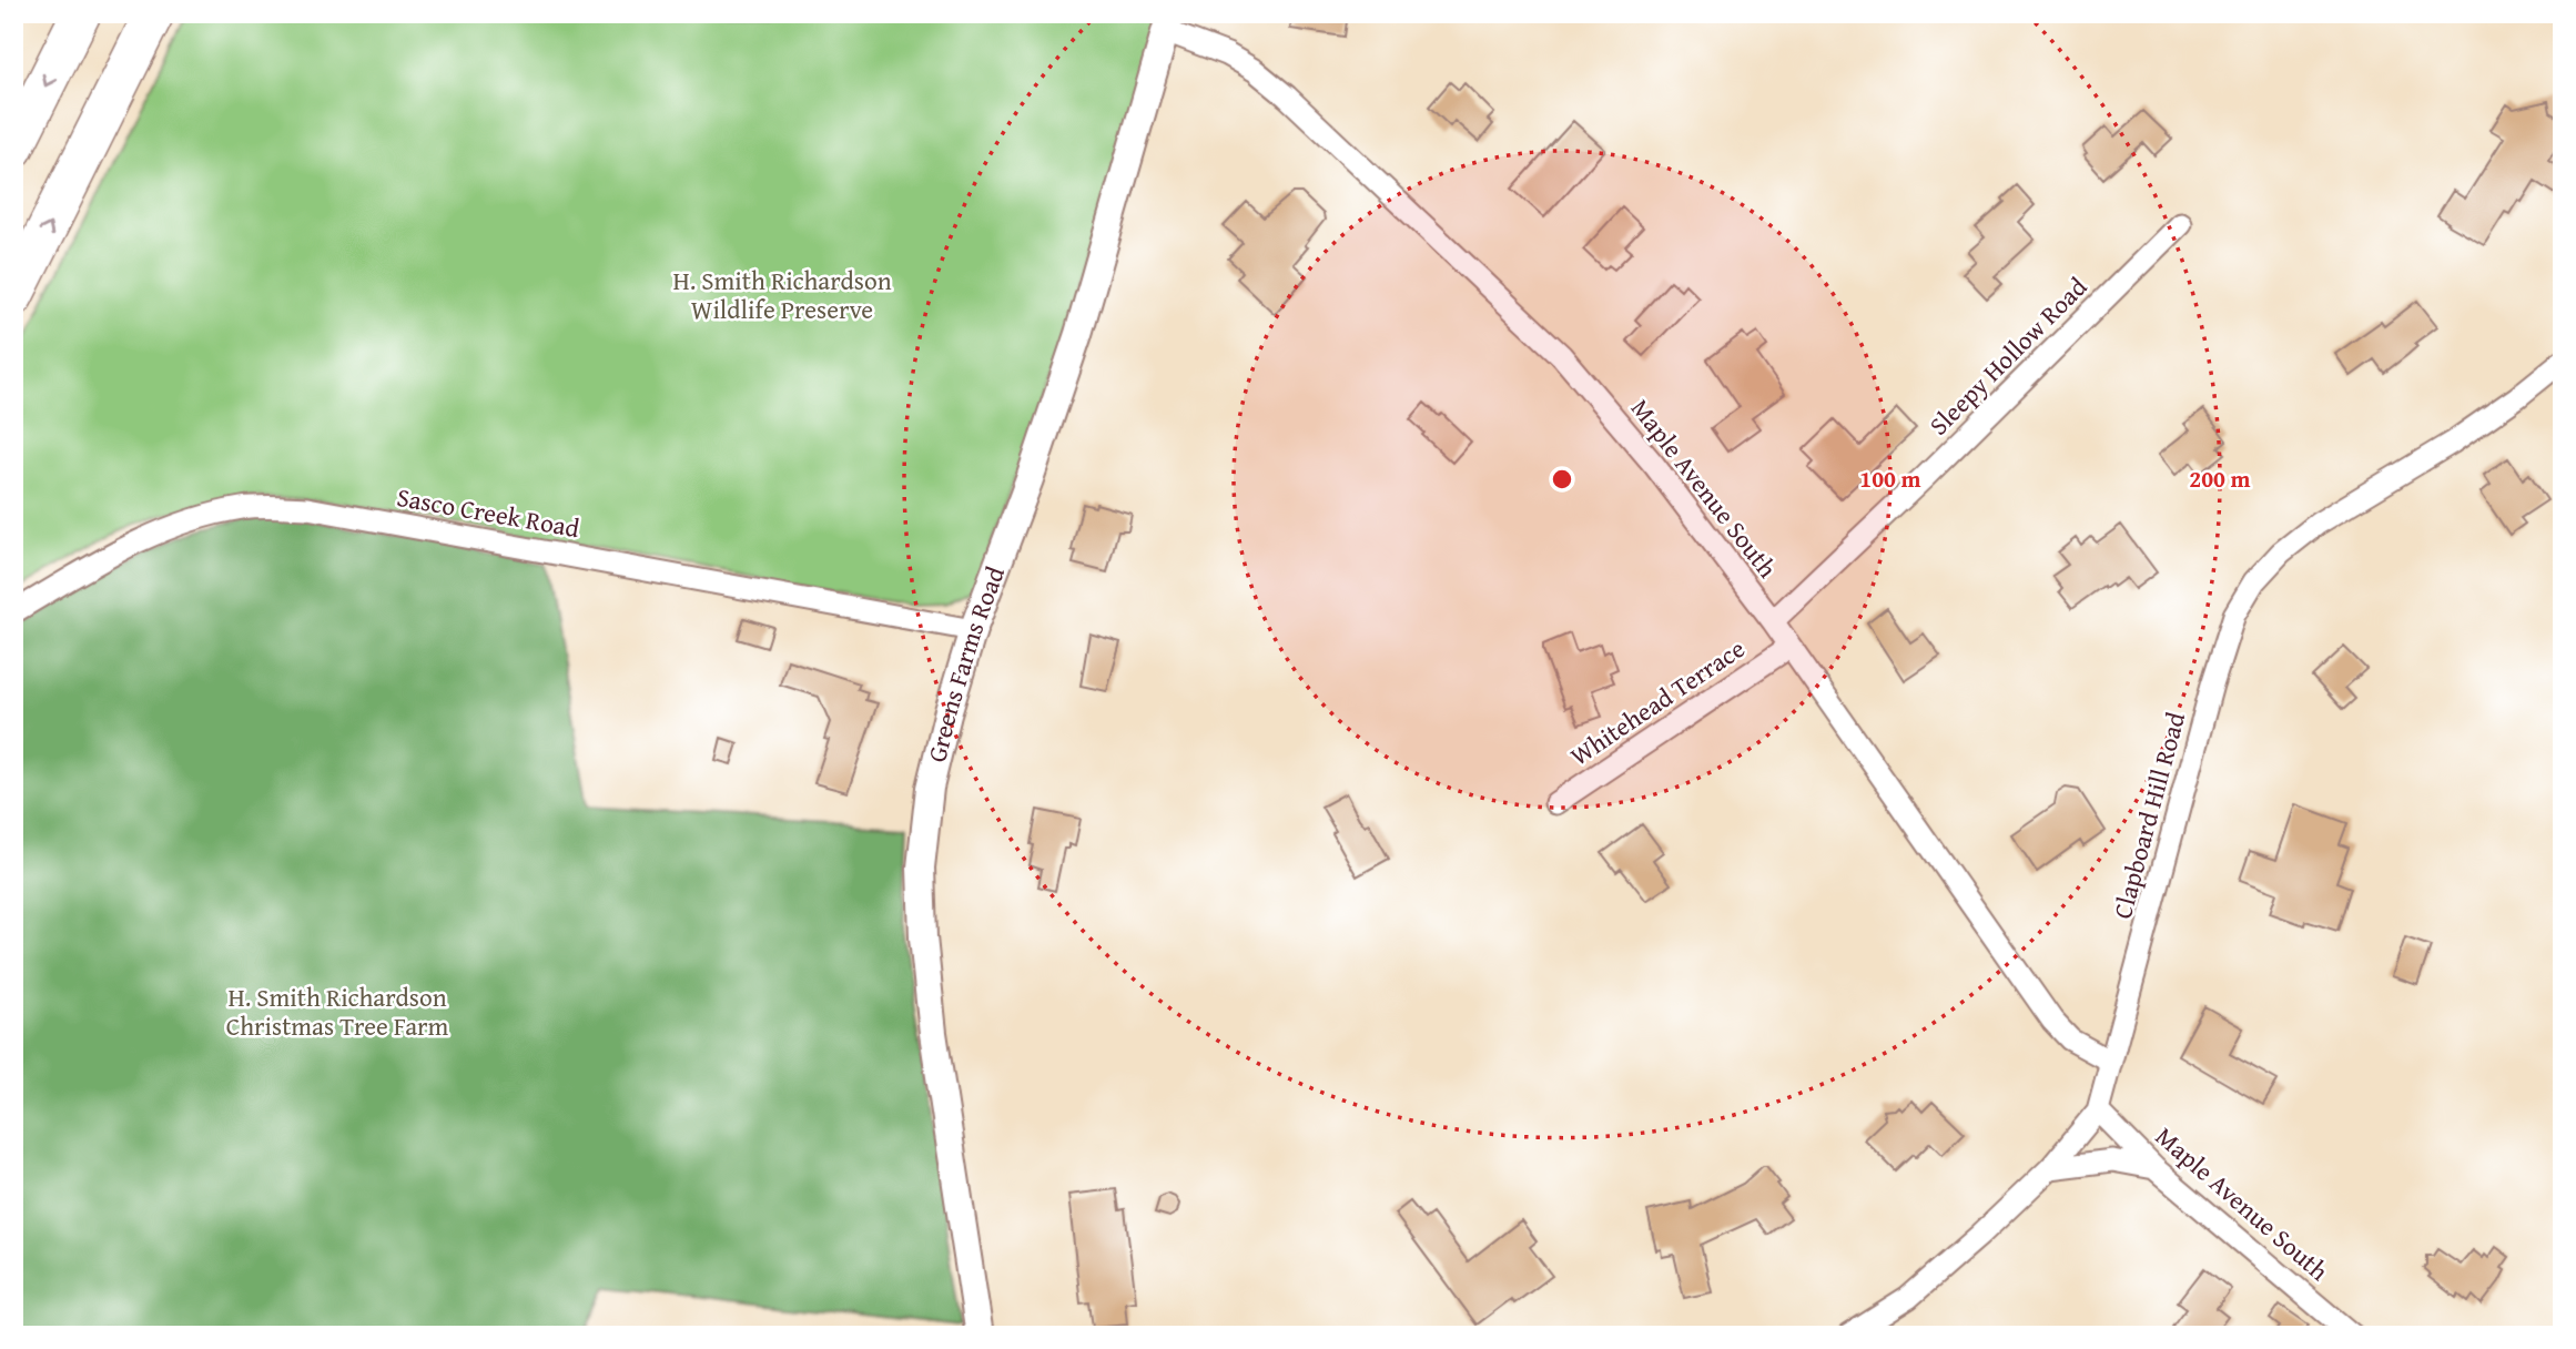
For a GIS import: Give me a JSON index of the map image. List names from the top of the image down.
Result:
{
  "streets": {
    "street": [
      "Sleepy Hollow Road",
      "Maple Avenue South",
      "Sasco Creek Road",
      "Greens Farms Road",
      "Whitehead Terrace",
      "Clapboard Hill Road"
    ]
  },
  "crossings": [
    ["Sleepy Hollow Road", "Maple Avenue South"],
    ["Maple Avenue South", "Greens Farms Road"],
    ["Maple Avenue South", "Whitehead Terrace"],
    ["Maple Avenue South", "Clapboard Hill Road"],
    ["Sasco Creek Road", "Greens Farms Road"]
  ],
  "parks": ["H. Smith Richardson Wildlife Preserve", "H. Smith Richardson Christmas Tree Farm"],
  "rings": ["100 m", "200 m"]
}
